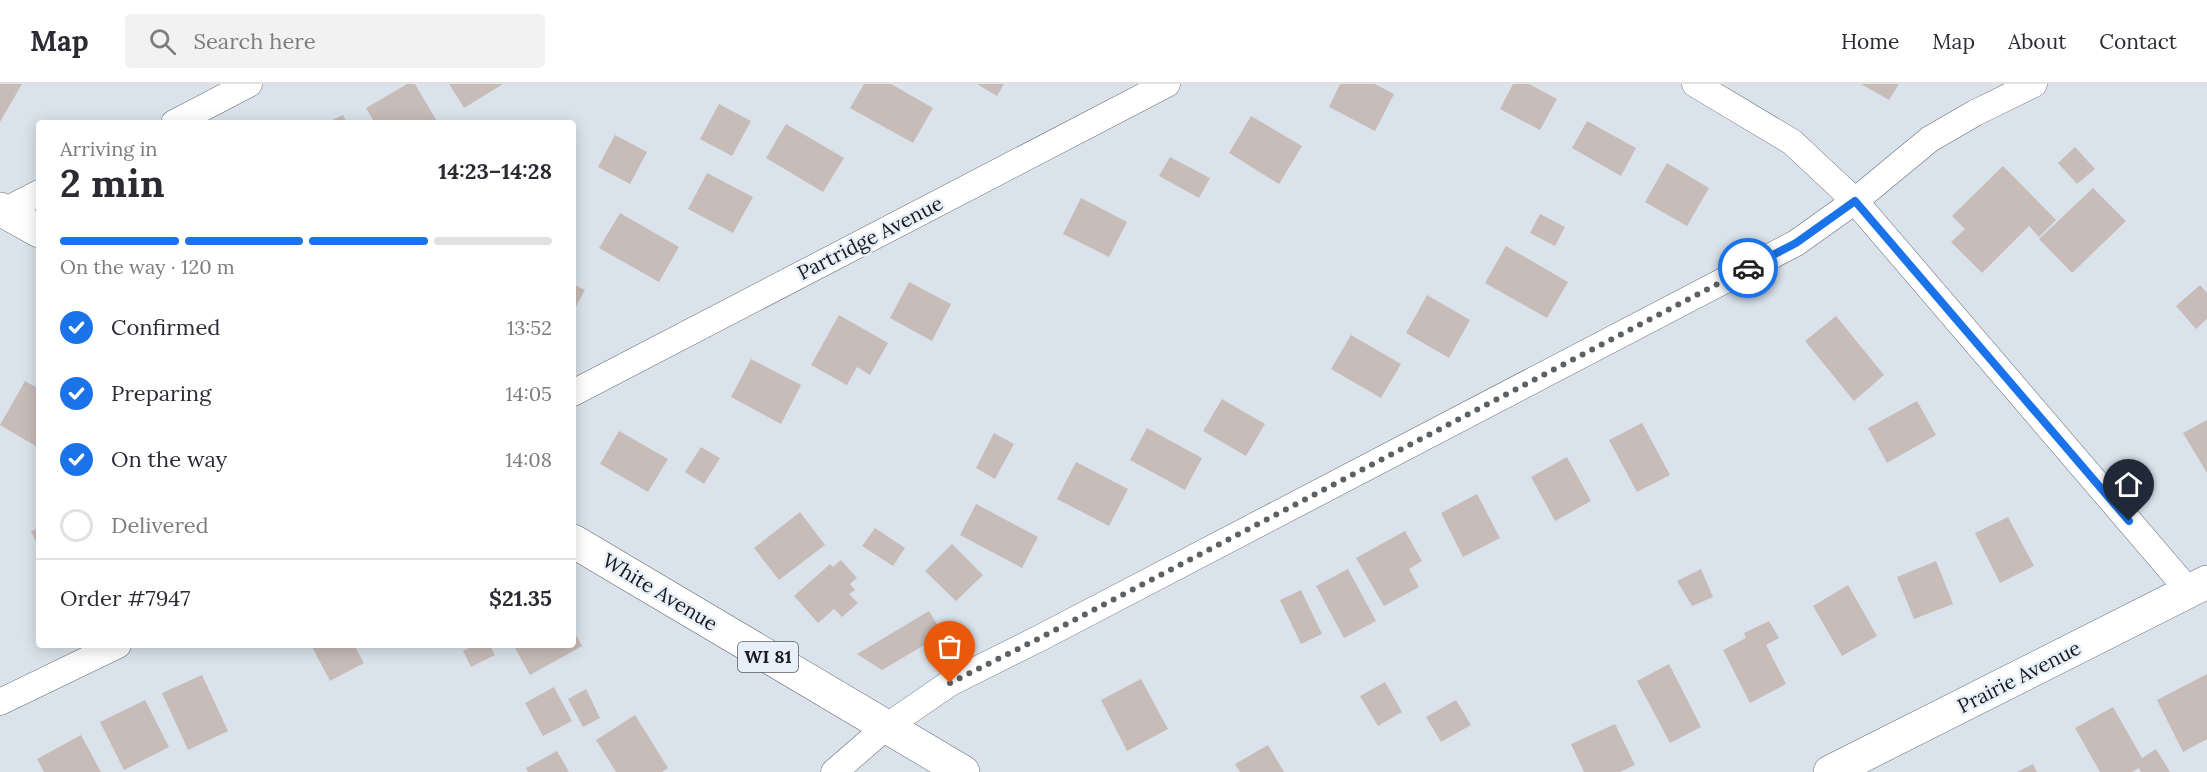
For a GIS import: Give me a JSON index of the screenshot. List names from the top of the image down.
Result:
{
  "streets": {
    "main road": ["White Avenue", "WI 81", "Prairie Avenue"],
    "street": ["Partridge Avenue"]
  },
  "page": {
    "header": "Map",
    "search": "Search here",
    "nav": [
      "Home",
      "Map",
      "About",
      "Contact"
    ],
    "heading": ["2 min", "Arriving in", "14:23–14:28"],
    "panel": ["Order #7947", "$21.35"],
    "bar": "On the way · 120 m",
    "list": [
      ["Confirmed", "13:52"],
      ["Preparing", "14:05"],
      ["On the way", "14:08"],
      "Delivered"
    ]
  }
}
